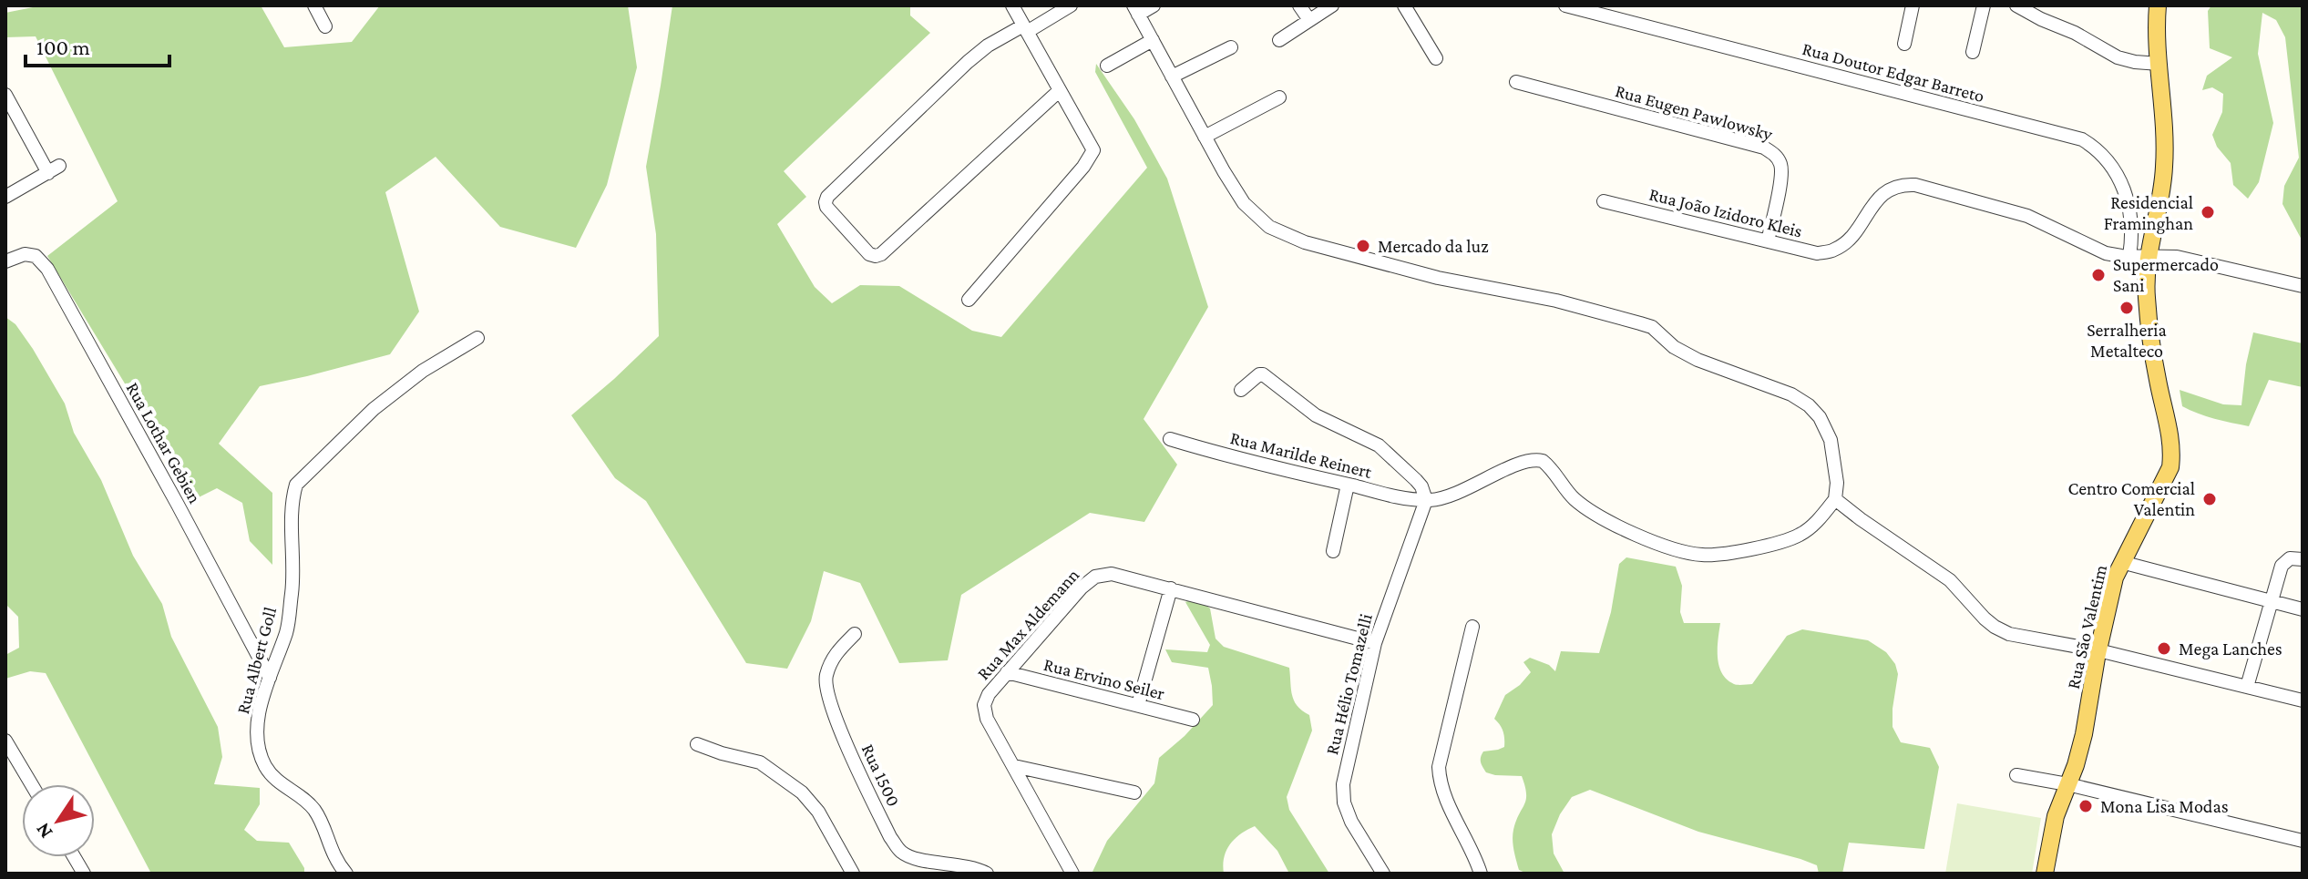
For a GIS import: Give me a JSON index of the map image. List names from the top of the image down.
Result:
{
  "streets": {
    "main road": ["Rua São Valentim"],
    "street": [
      "Rua Doutor Edgar Barreto",
      "Rua Eugen Pawlowsky",
      "Rua João Izidoro Kleis",
      "Rua Lothar Gebien",
      "Rua Marilde Reinert",
      "Rua Max Aldemann",
      "Rua Albert Goll",
      "Rua Ervino Seiler",
      "Rua Hélio Tomazelli",
      "Rua 1500"
    ]
  },
  "crossings": [
    ["Rua Doutor Edgar Barreto", "Rua João Izidoro Kleis"],
    ["Rua Eugen Pawlowsky", "Rua João Izidoro Kleis"],
    ["Rua João Izidoro Kleis", "Rua São Valentim"],
    ["Rua Lothar Gebien", "Rua Albert Goll"],
    ["Rua Marilde Reinert", "Rua Hélio Tomazelli"],
    ["Rua Max Aldemann", "Rua Ervino Seiler"],
    ["Rua Max Aldemann", "Rua Hélio Tomazelli"]
  ],
  "places": [
    "Residencial Framinghan",
    "Mercado da luz",
    "Supermercado Sani",
    "Serralheria Metalteco",
    "Centro Comercial Valentin",
    "Mega Lanches",
    "Mona Lisa Modas"
  ],
  "scale_bar": "100 m",
  "north": "bottom left"
}
